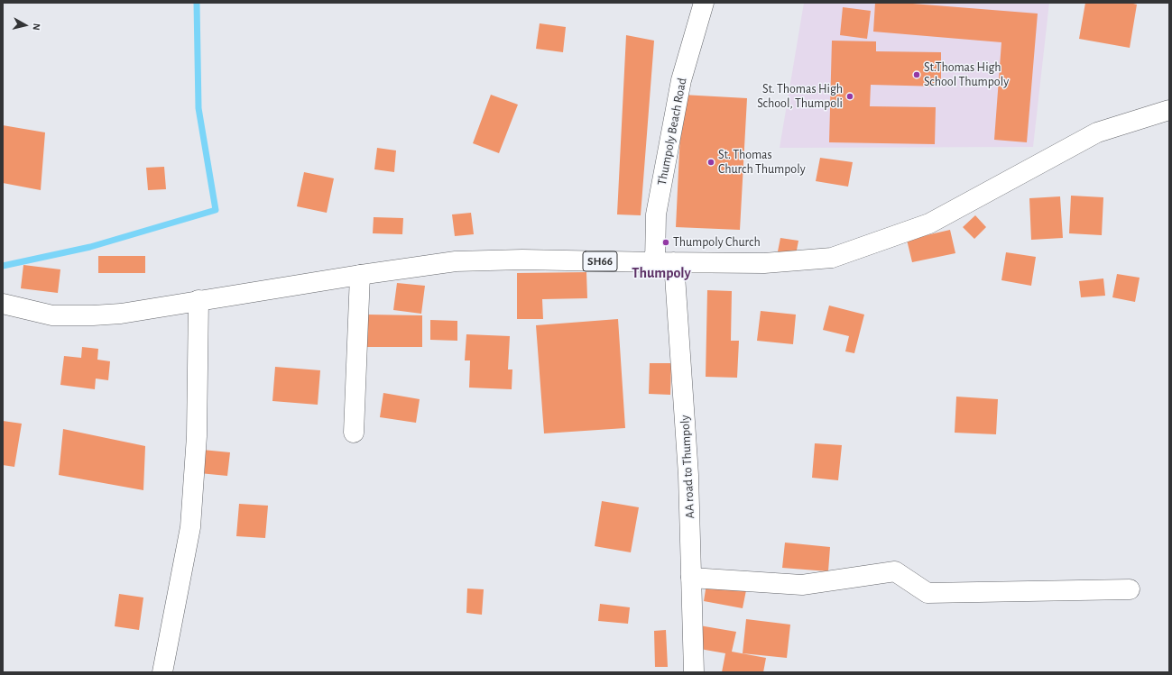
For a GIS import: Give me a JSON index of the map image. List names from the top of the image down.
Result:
{
  "streets": {
    "main road": ["Thumpoly Beach Road", "SH66", "AA road to Thumpoly"]
  },
  "crossings": [
    ["Thumpoly Beach Road", "SH66"],
    ["SH66", "AA road to Thumpoly"]
  ],
  "districts": ["Thumpoly"],
  "places": [
    "St.Thomas High School Thumpoly",
    "St. Thomas High School, Thumpoli",
    "St. Thomas Church Thumpoly",
    "Thumpoly Church"
  ],
  "north": "right"
}
